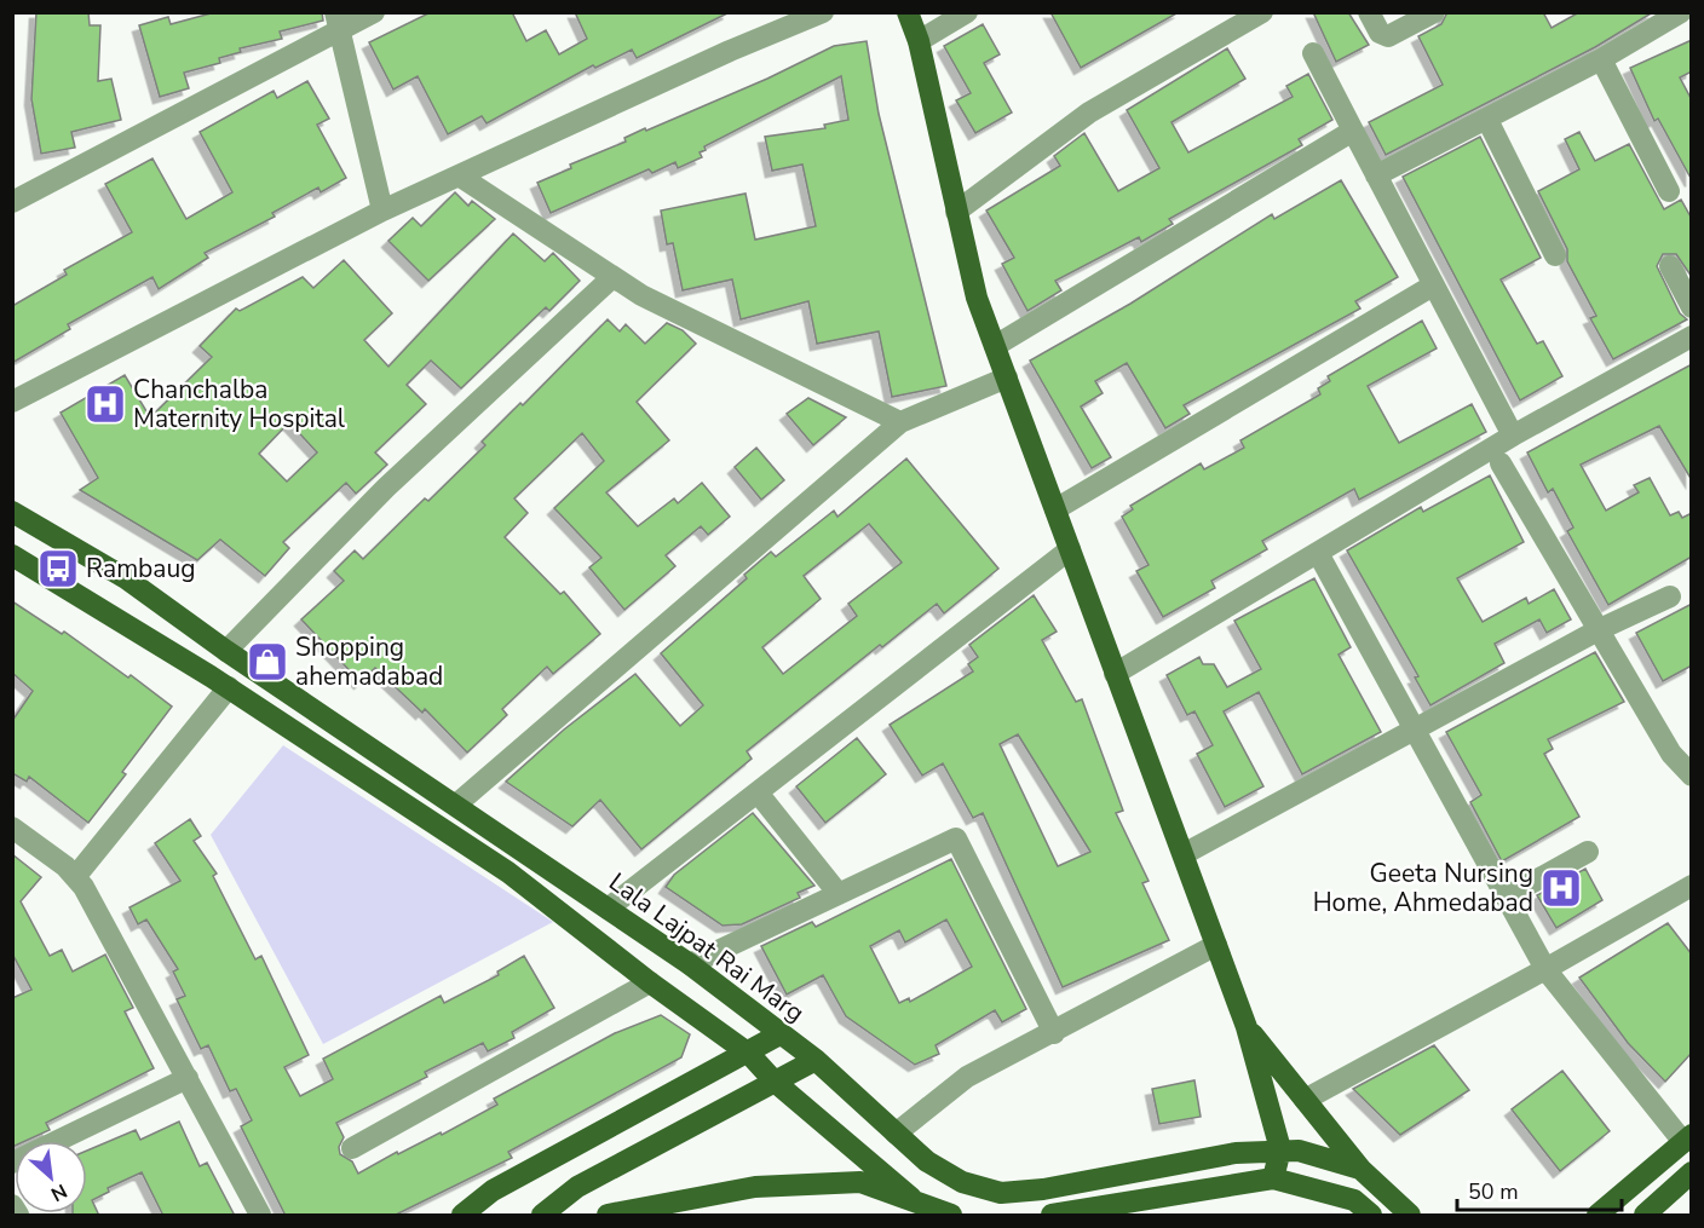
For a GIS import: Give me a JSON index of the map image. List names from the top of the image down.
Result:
{
  "streets": {
    "main road": ["Lala Lajpat Rai Marg"]
  },
  "places": {
    "hospital": ["Chanchalba Maternity Hospital", "Geeta Nursing Home, Ahmedabad"],
    "bus stop": ["Rambaug"],
    "shop": ["Shopping ahemadabad"]
  },
  "scale_bar": "50 m",
  "north": "bottom right"
}
